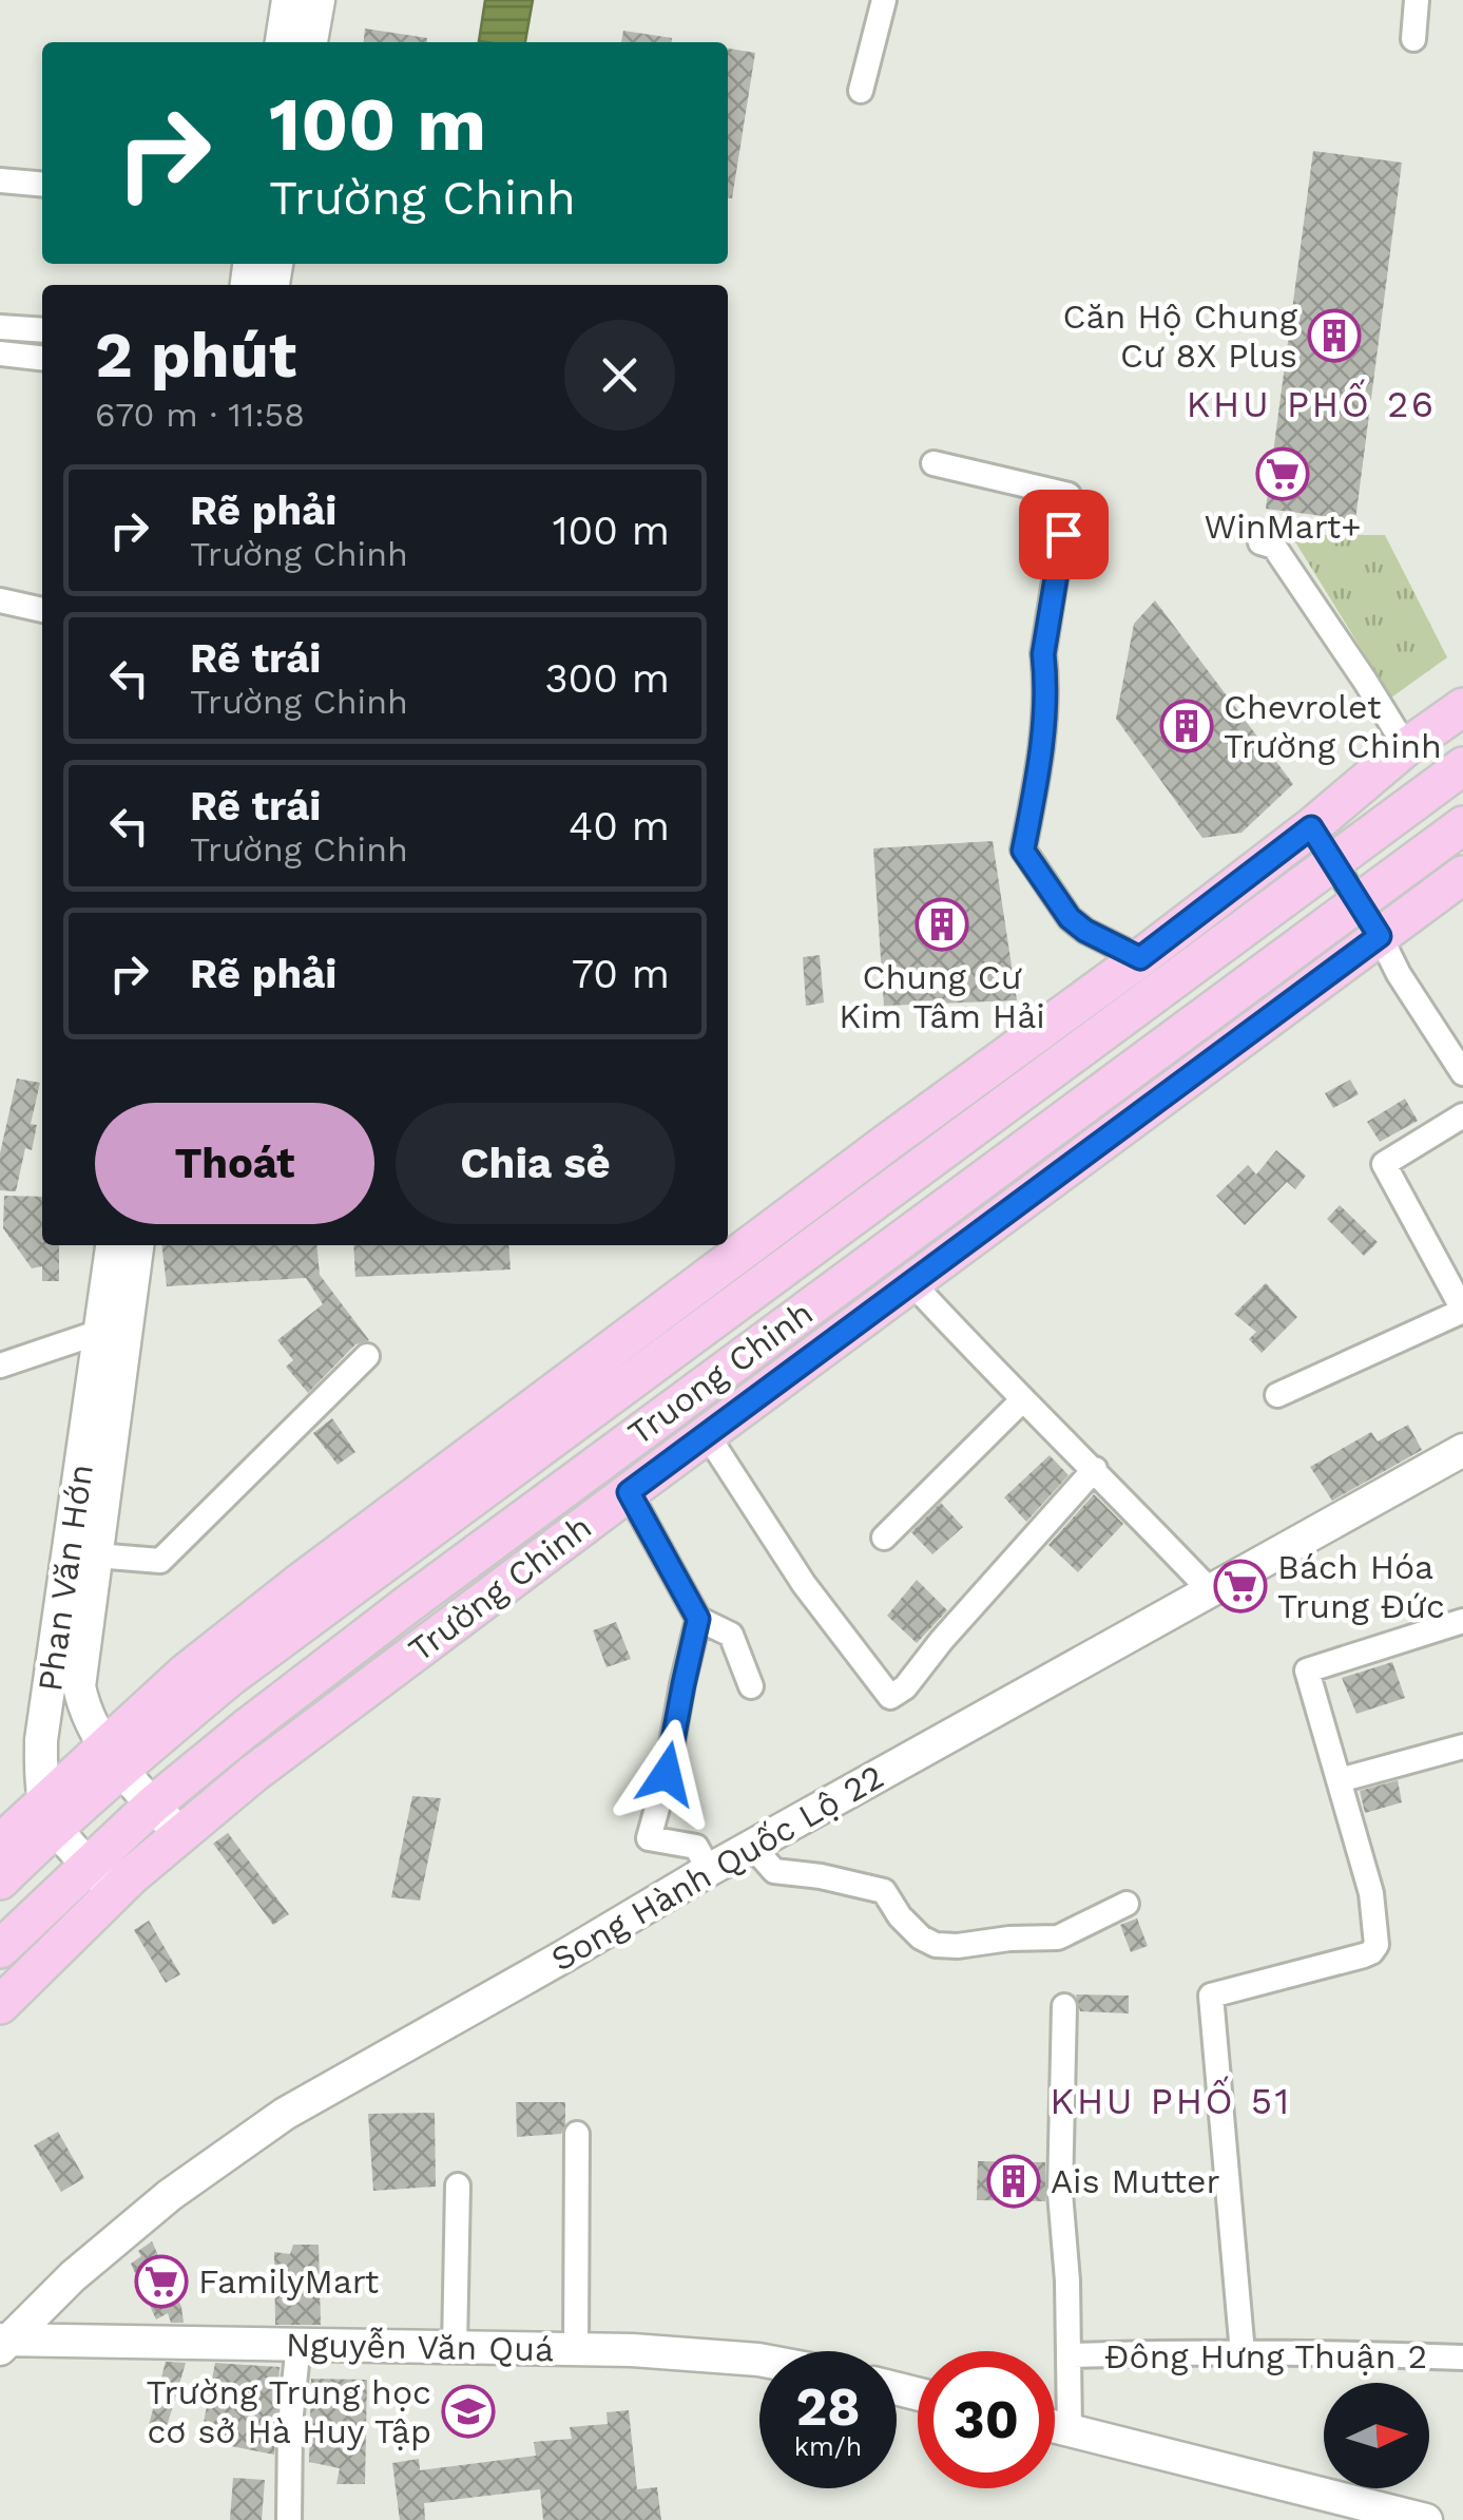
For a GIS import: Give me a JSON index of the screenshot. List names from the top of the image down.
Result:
{
  "streets": {
    "main road": [
      "Truong Chinh",
      "Phan Văn Hớn",
      "Trường Chinh",
      "Song Hành Quốc Lộ 22",
      "Nguyễn Văn Quá"
    ],
    "street": ["Đông Hưng Thuận 2"]
  },
  "crossings": [
    ["Truong Chinh", "Phan Văn Hớn"],
    ["Phan Văn Hớn", "Trường Chinh"],
    ["Song Hành Quốc Lộ 22", "Nguyễn Văn Quá"]
  ],
  "districts": ["KHU PHỐ 26", "KHU PHỐ 51"],
  "places": {
    "building": [
      "Căn Hộ Chung Cư 8X Plus",
      "Chevrolet Trường Chinh",
      "Chung Cư Kim Tâm Hải",
      "Ais Mutter"
    ],
    "supermarket": ["WinMart+", "Bách Hóa Trung Đức", "FamilyMart"],
    "school or university": ["Trường Trung học cơ sở Hà Huy Tập"]
  },
  "north": "right",
  "page": {
    "turn": ["100 m", "Trường Chinh"],
    "heading": ["2 phút", "670 m · 11:58"],
    "list": [
      {
        "name": "Rẽ phải",
        "note": "Trường Chinh",
        "value": "100 m"
      },
      {
        "name": "Rẽ trái",
        "note": "Trường Chinh",
        "value": "300 m"
      },
      {
        "name": "Rẽ trái",
        "note": "Trường Chinh",
        "value": "40 m"
      },
      {
        "name": "Rẽ phải",
        "value": "70 m"
      }
    ],
    "buttons": ["Thoát", "Chia sẻ"],
    "speed": "28 km/h",
    "limit": "30"
  }
}
